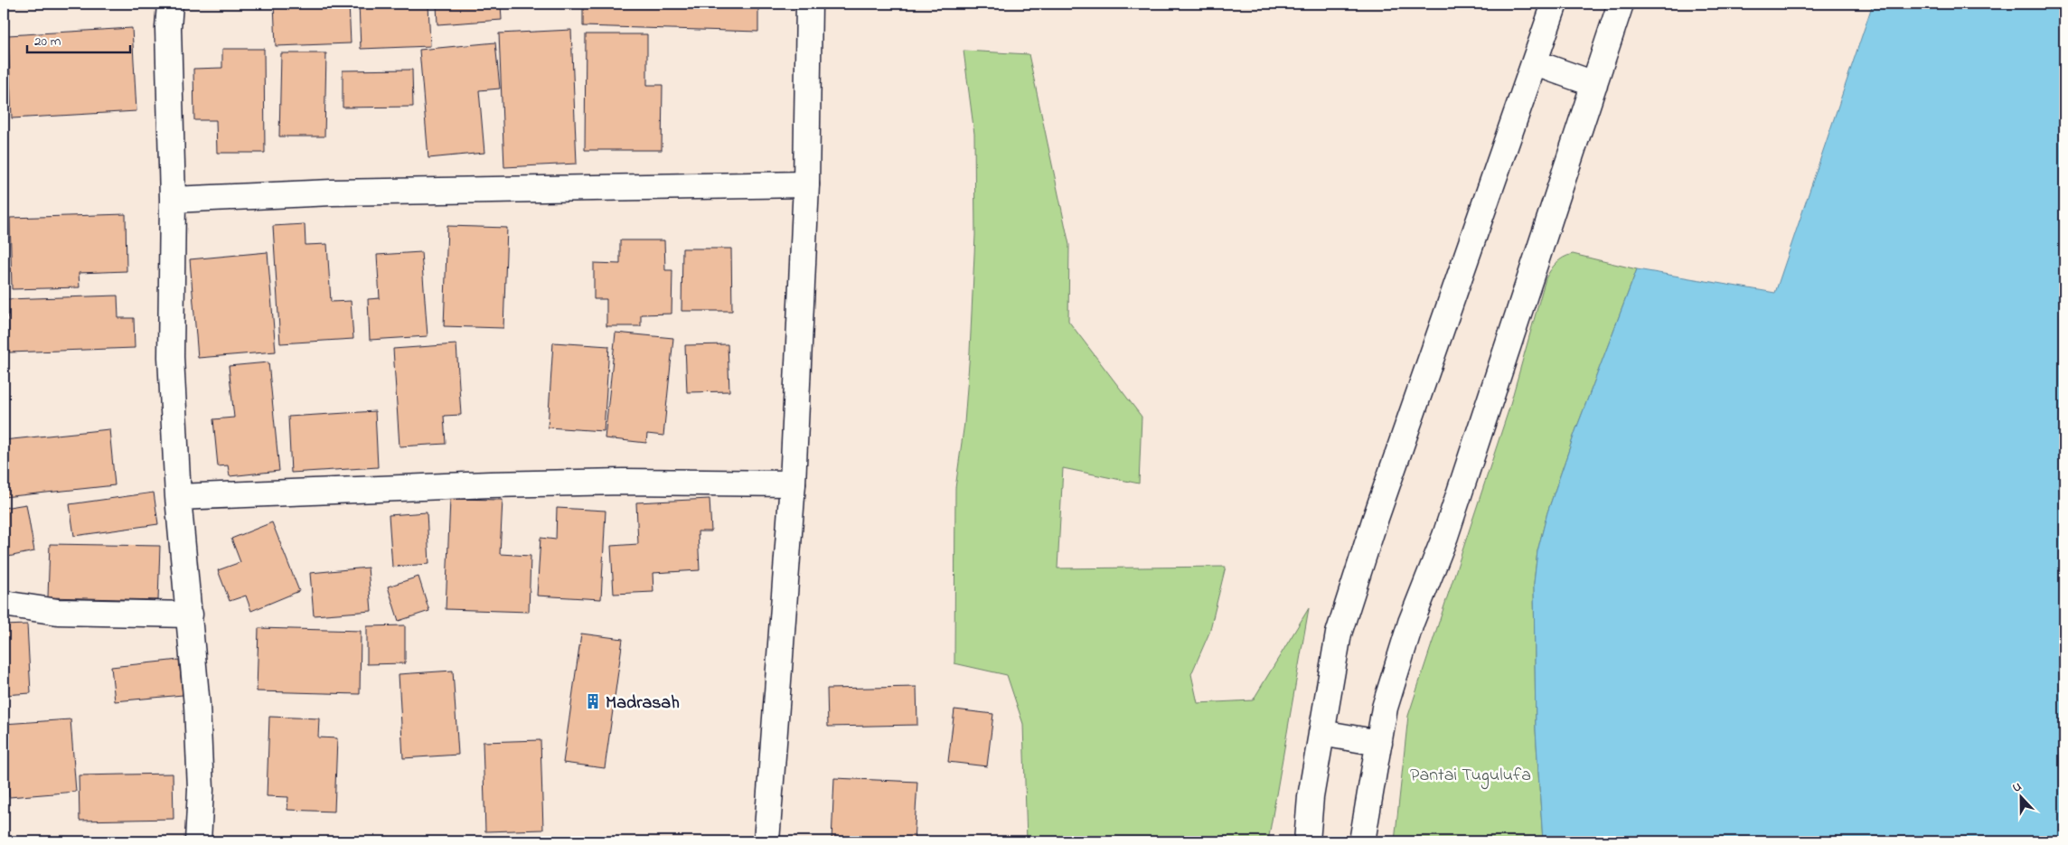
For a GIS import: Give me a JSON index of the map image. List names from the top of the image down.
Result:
{
  "parks": ["Pantai Tugulufa"],
  "places": {
    "building": ["Madrasah"]
  },
  "scale_bar": "20 m",
  "north": "top"
}
